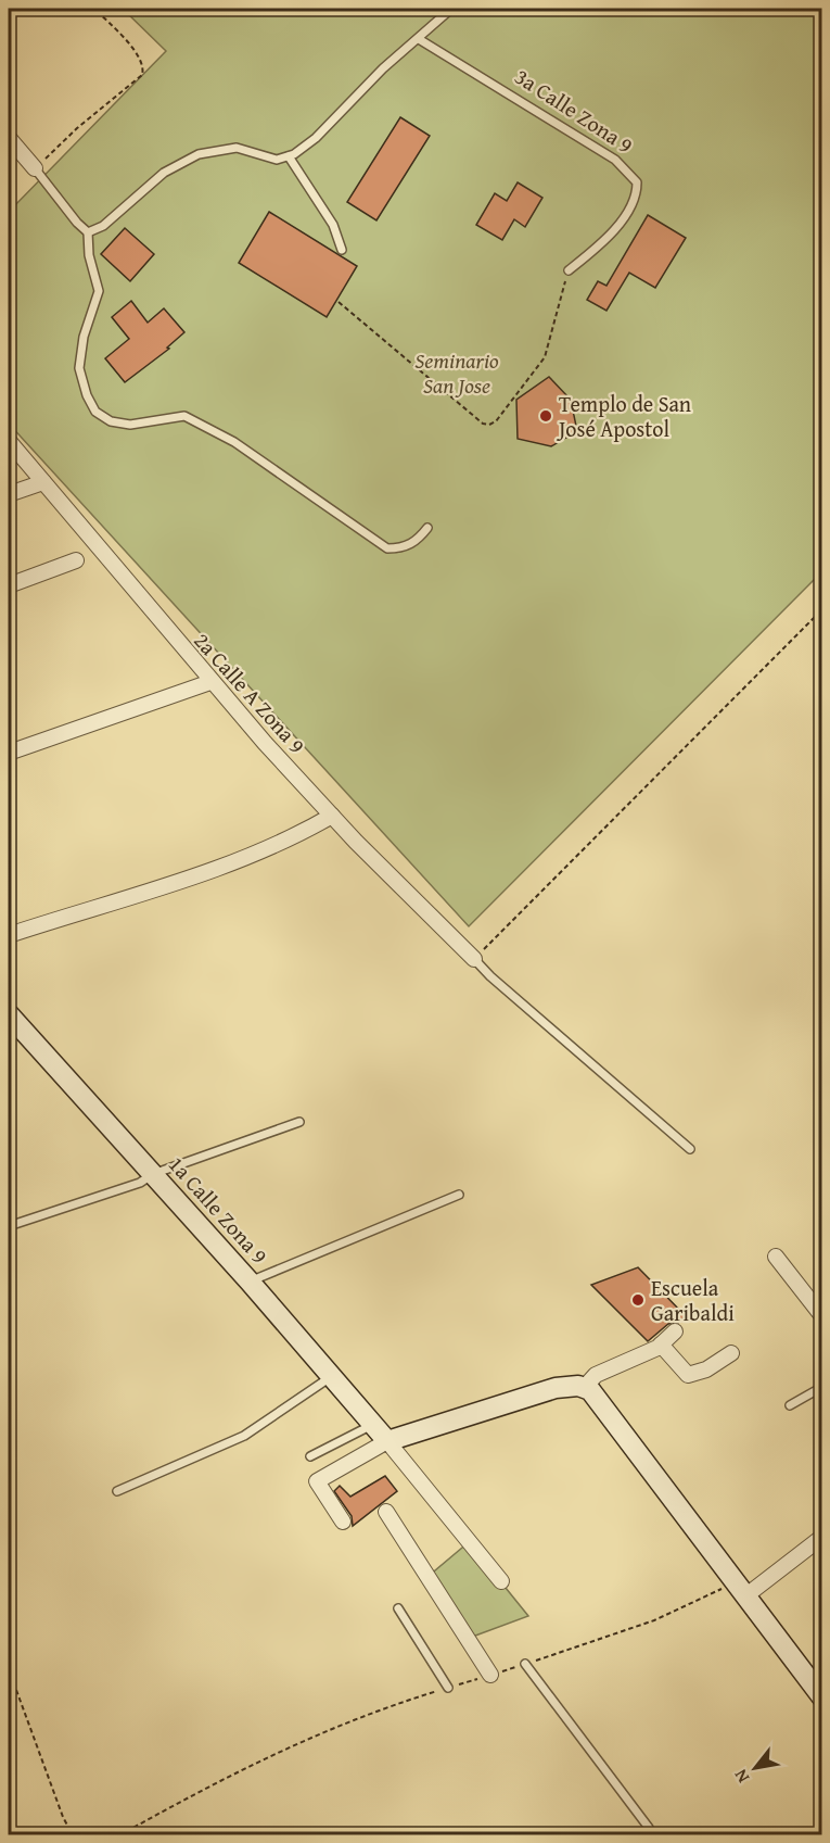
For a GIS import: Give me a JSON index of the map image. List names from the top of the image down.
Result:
{
  "streets": {
    "street": ["2a Calle A Zona 9", "1a Calle Zona 9"],
    "lane": ["3a Calle Zona 9"]
  },
  "parks": ["Seminario San Jose"],
  "places": ["Templo de San José Apostol", "Escuela Garibaldi"],
  "north": "bottom left"
}
